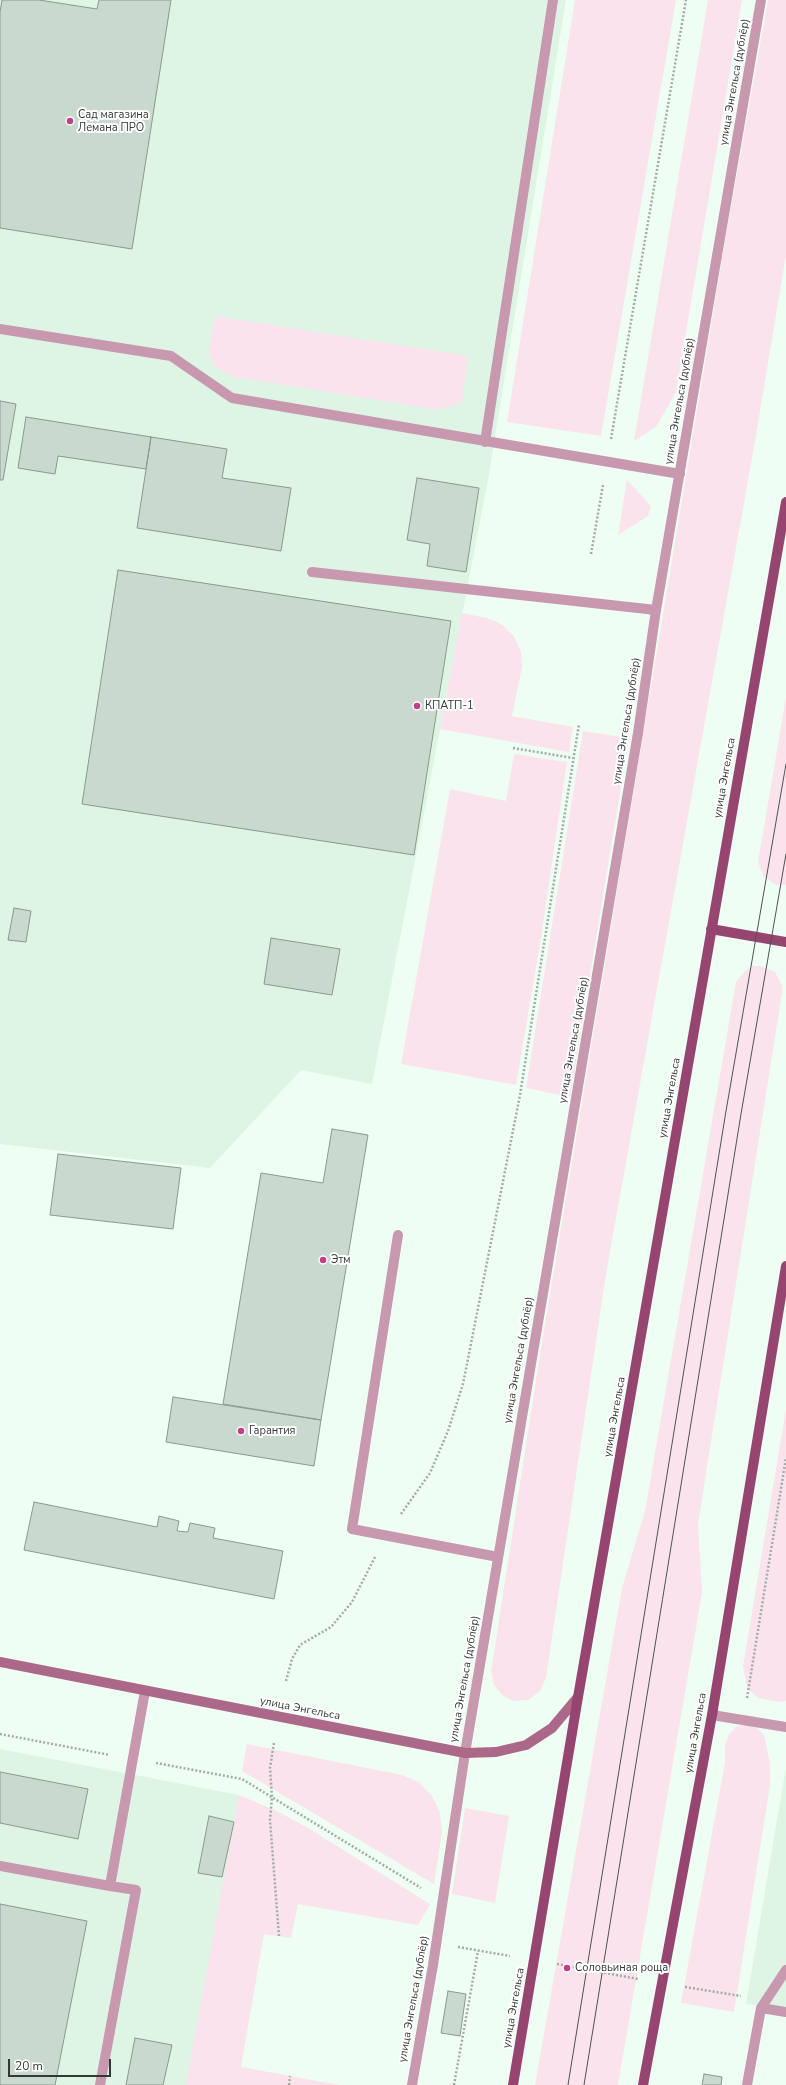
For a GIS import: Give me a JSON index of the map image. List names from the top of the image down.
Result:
{
  "streets": {
    "main road": ["улица Энгельса"],
    "street": ["улица Энгельса (дублёр)"]
  },
  "crossings": [
    ["улица Энгельса (дублёр)", "улица Энгельса"]
  ],
  "places": [
    "Сад магазина Лемана ПРО",
    "КПАТП-1",
    "Этм",
    "Гарантия",
    "Соловьиная роща"
  ],
  "scale_bar": "20 m"
}
